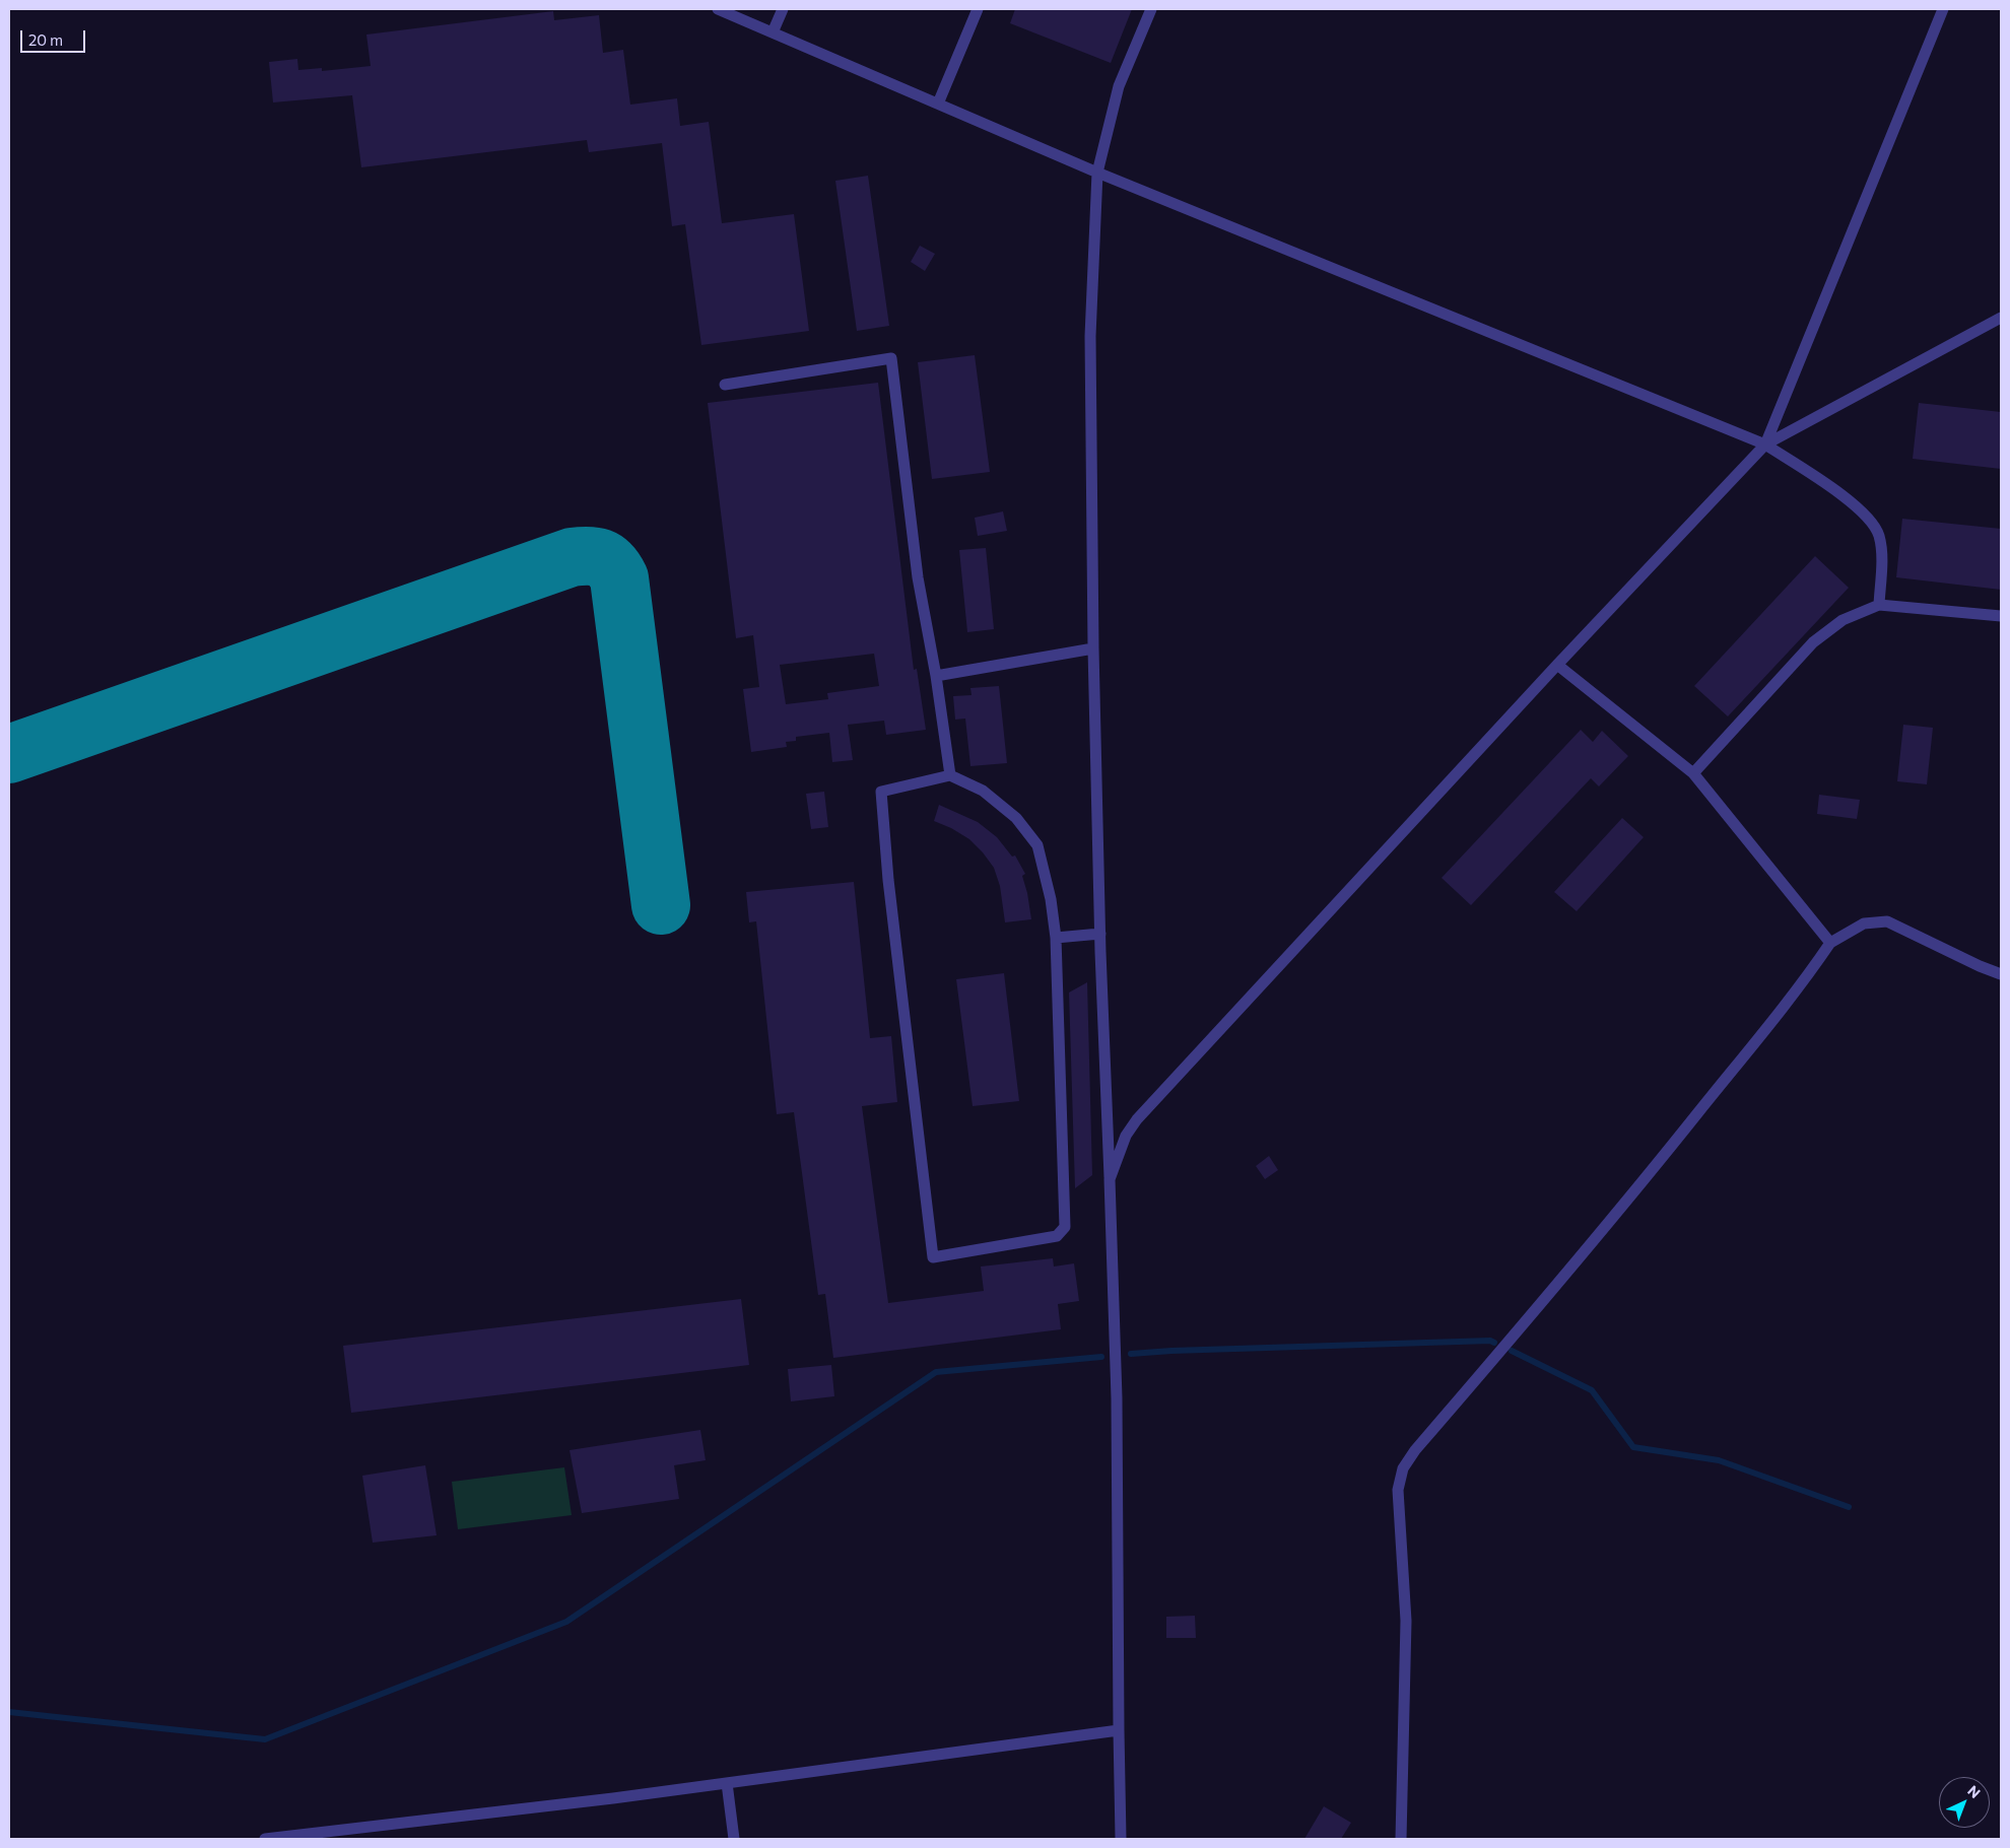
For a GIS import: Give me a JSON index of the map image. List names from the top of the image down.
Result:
{
  "scale_bar": "20 m",
  "north": "top right"
}
